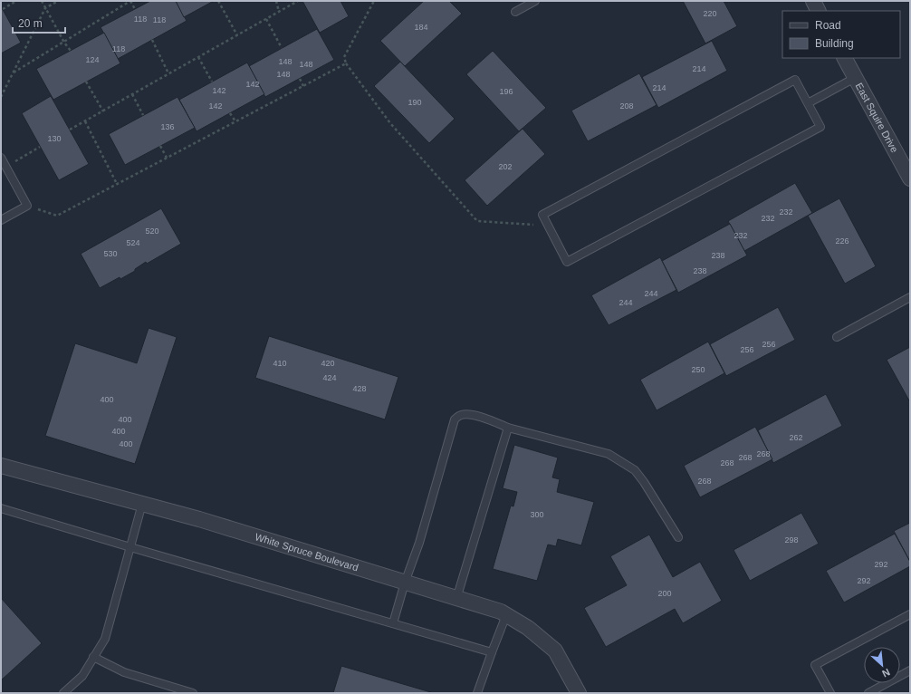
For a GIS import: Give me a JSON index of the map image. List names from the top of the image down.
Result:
{
  "streets": {
    "street": ["East Squire Drive", "White Spruce Boulevard"]
  },
  "house_numbers": [
    "220",
    "118",
    "118",
    "184",
    "118",
    "124",
    "148",
    "148",
    "214",
    "148",
    "142",
    "214",
    "142",
    "196",
    "190",
    "142",
    "208",
    "136",
    "130",
    "202",
    "232",
    "232",
    "520",
    "232",
    "226",
    "524",
    "530",
    "238",
    "238",
    "244",
    "244",
    "256",
    "256",
    "410",
    "420",
    "250",
    "424",
    "428",
    "400",
    "400",
    "400",
    "262",
    "400",
    "268",
    "268",
    "268",
    "268",
    "300",
    "298",
    "292",
    "292",
    "200"
  ],
  "legend": ["Road", "Building"],
  "scale_bar": "20 m",
  "north": "bottom right"
}
